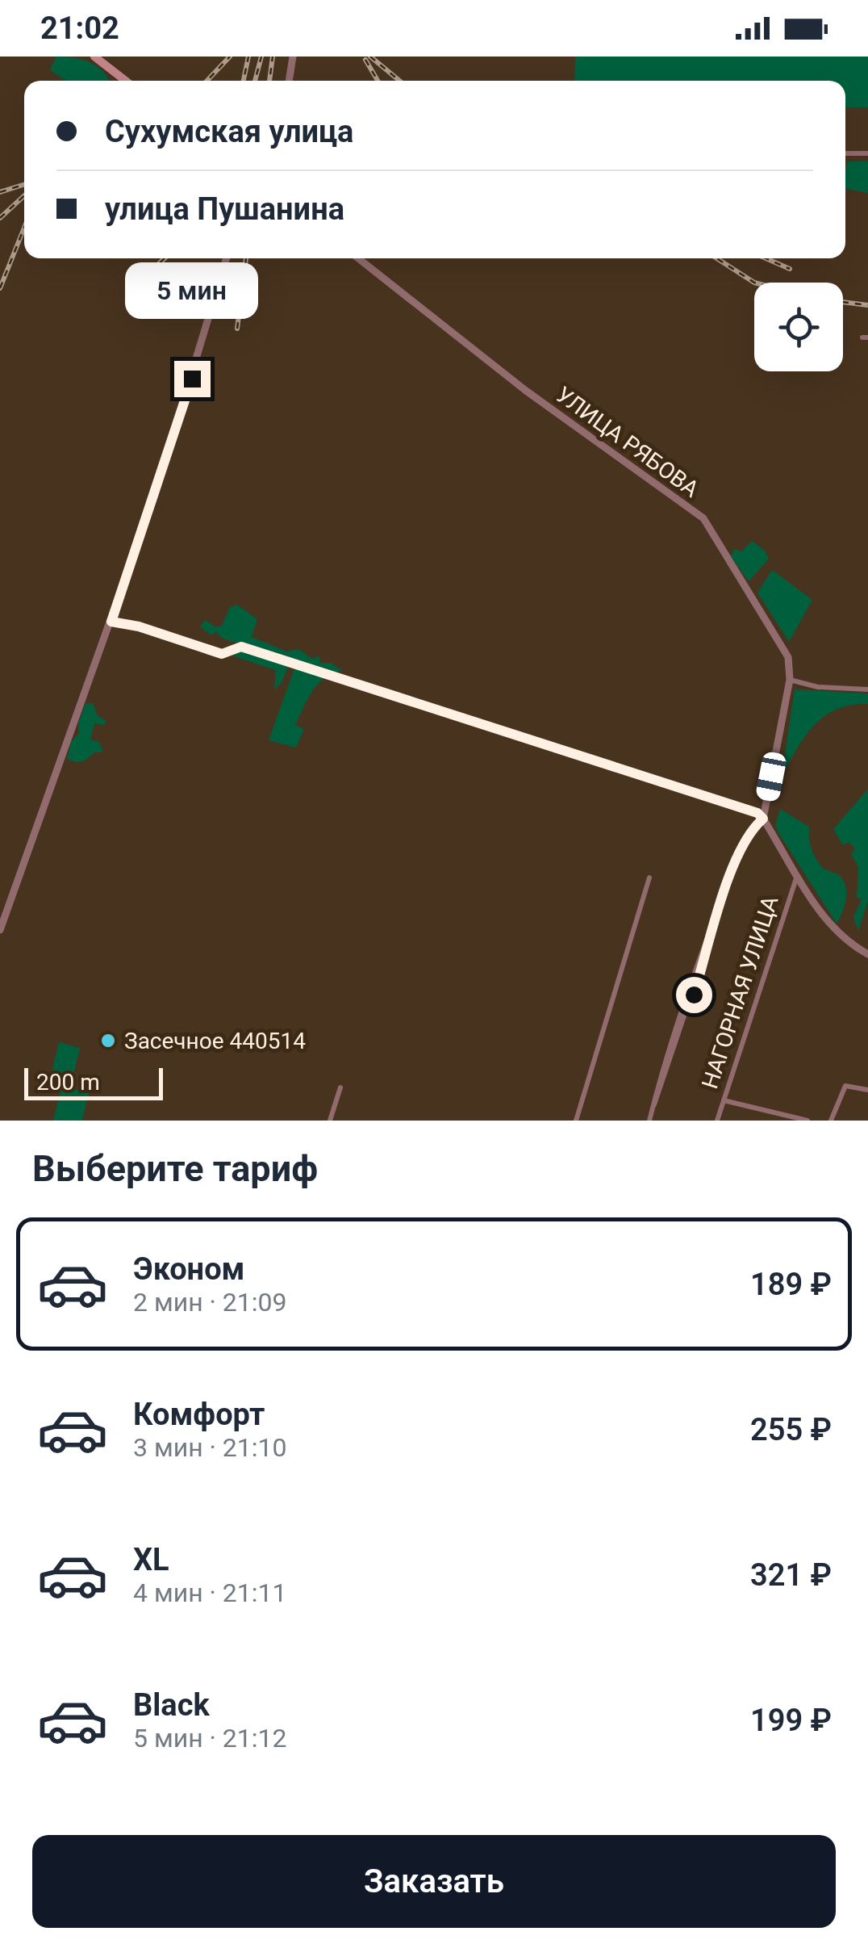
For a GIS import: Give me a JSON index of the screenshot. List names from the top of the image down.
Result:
{
  "streets": {
    "street": ["УЛИЦА РЯБОВА", "НАГОРНАЯ УЛИЦА"]
  },
  "places": ["Засечное 440514"],
  "scale_bar": "200 m",
  "page": {
    "status": "21:02",
    "banner": ["Сухумская улица", "улица Пушанина"],
    "bubble": "5 мин",
    "scale": "200 m",
    "heading": "Выберите тариф",
    "list": [
      {
        "name": "Эконом",
        "note": "2 мин · 21:09",
        "value": "189 ₽"
      },
      {
        "name": "Комфорт",
        "note": "3 мин · 21:10",
        "value": "255 ₽"
      },
      {
        "name": "XL",
        "note": "4 мин · 21:11",
        "value": "321 ₽"
      },
      {
        "name": "Black",
        "note": "5 мин · 21:12",
        "value": "199 ₽"
      }
    ],
    "buttons": "Заказать"
  }
}
